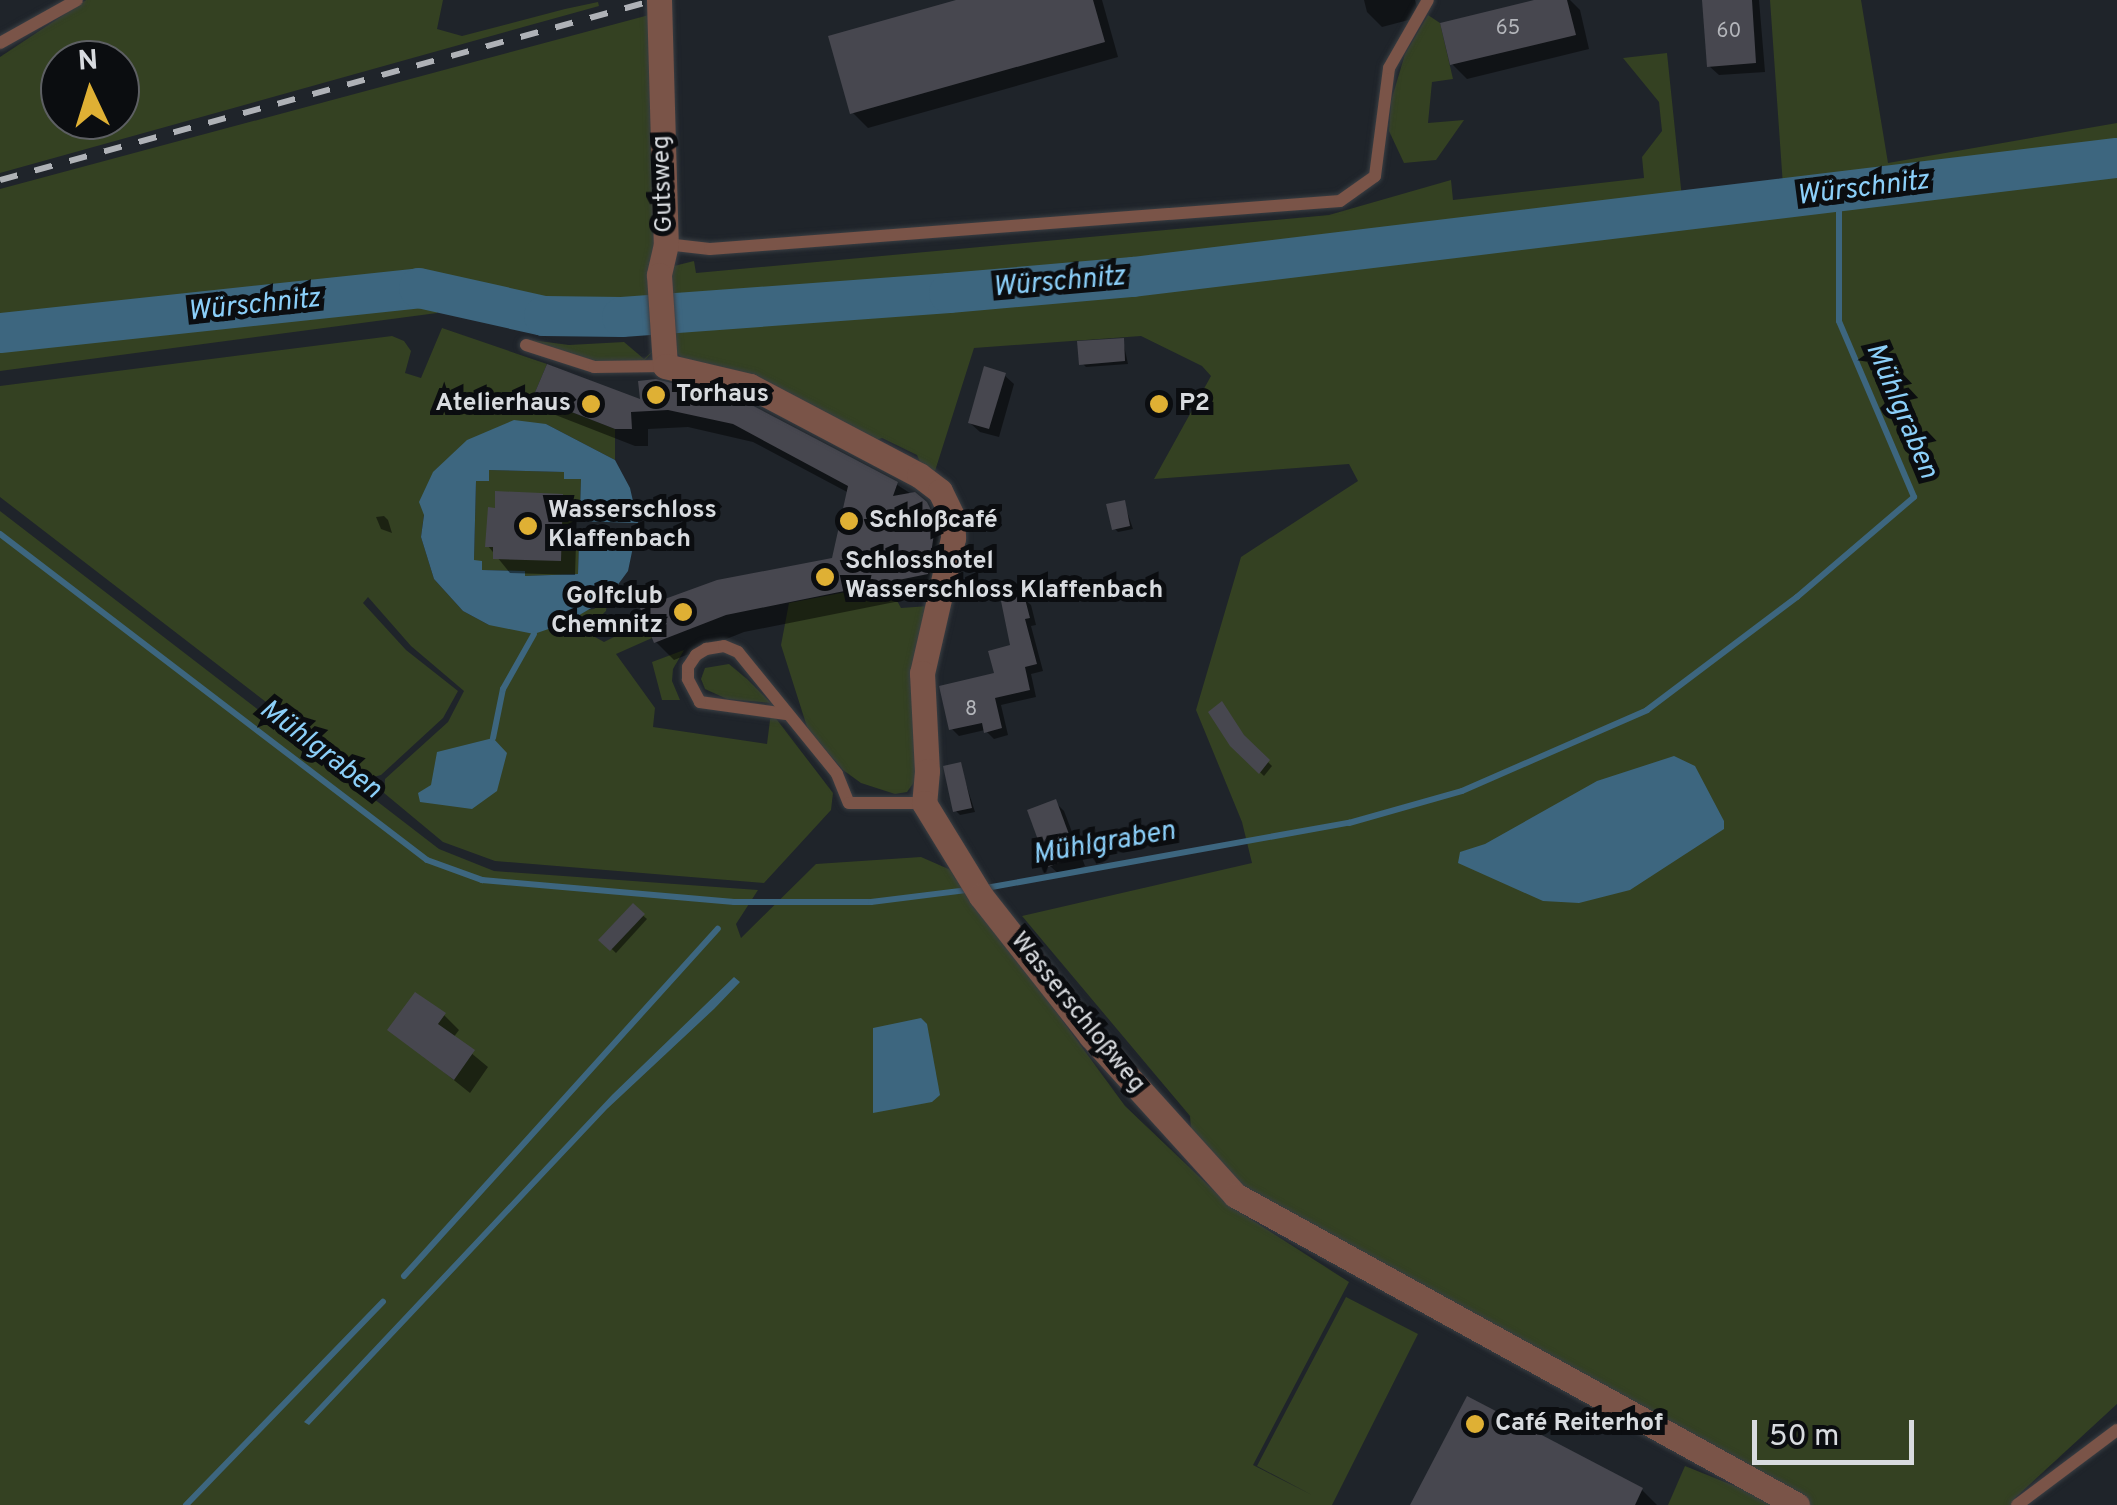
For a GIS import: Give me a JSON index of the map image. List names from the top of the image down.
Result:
{
  "streets": {
    "street": ["Gutsweg", "Wasserschloßweg"]
  },
  "water": ["Würschnitz", "Mühlgraben"],
  "places": [
    "Torhaus",
    "Atelierhaus",
    "P2",
    "Schloßcafé",
    "Wasserschloss Klaffenbach",
    "Schlosshotel Wasserschloss Klaffenbach",
    "Golfclub Chemnitz",
    "Café Reiterhof"
  ],
  "house_numbers": ["65", "60", "8"],
  "scale_bar": "50 m",
  "north": "top"
}
